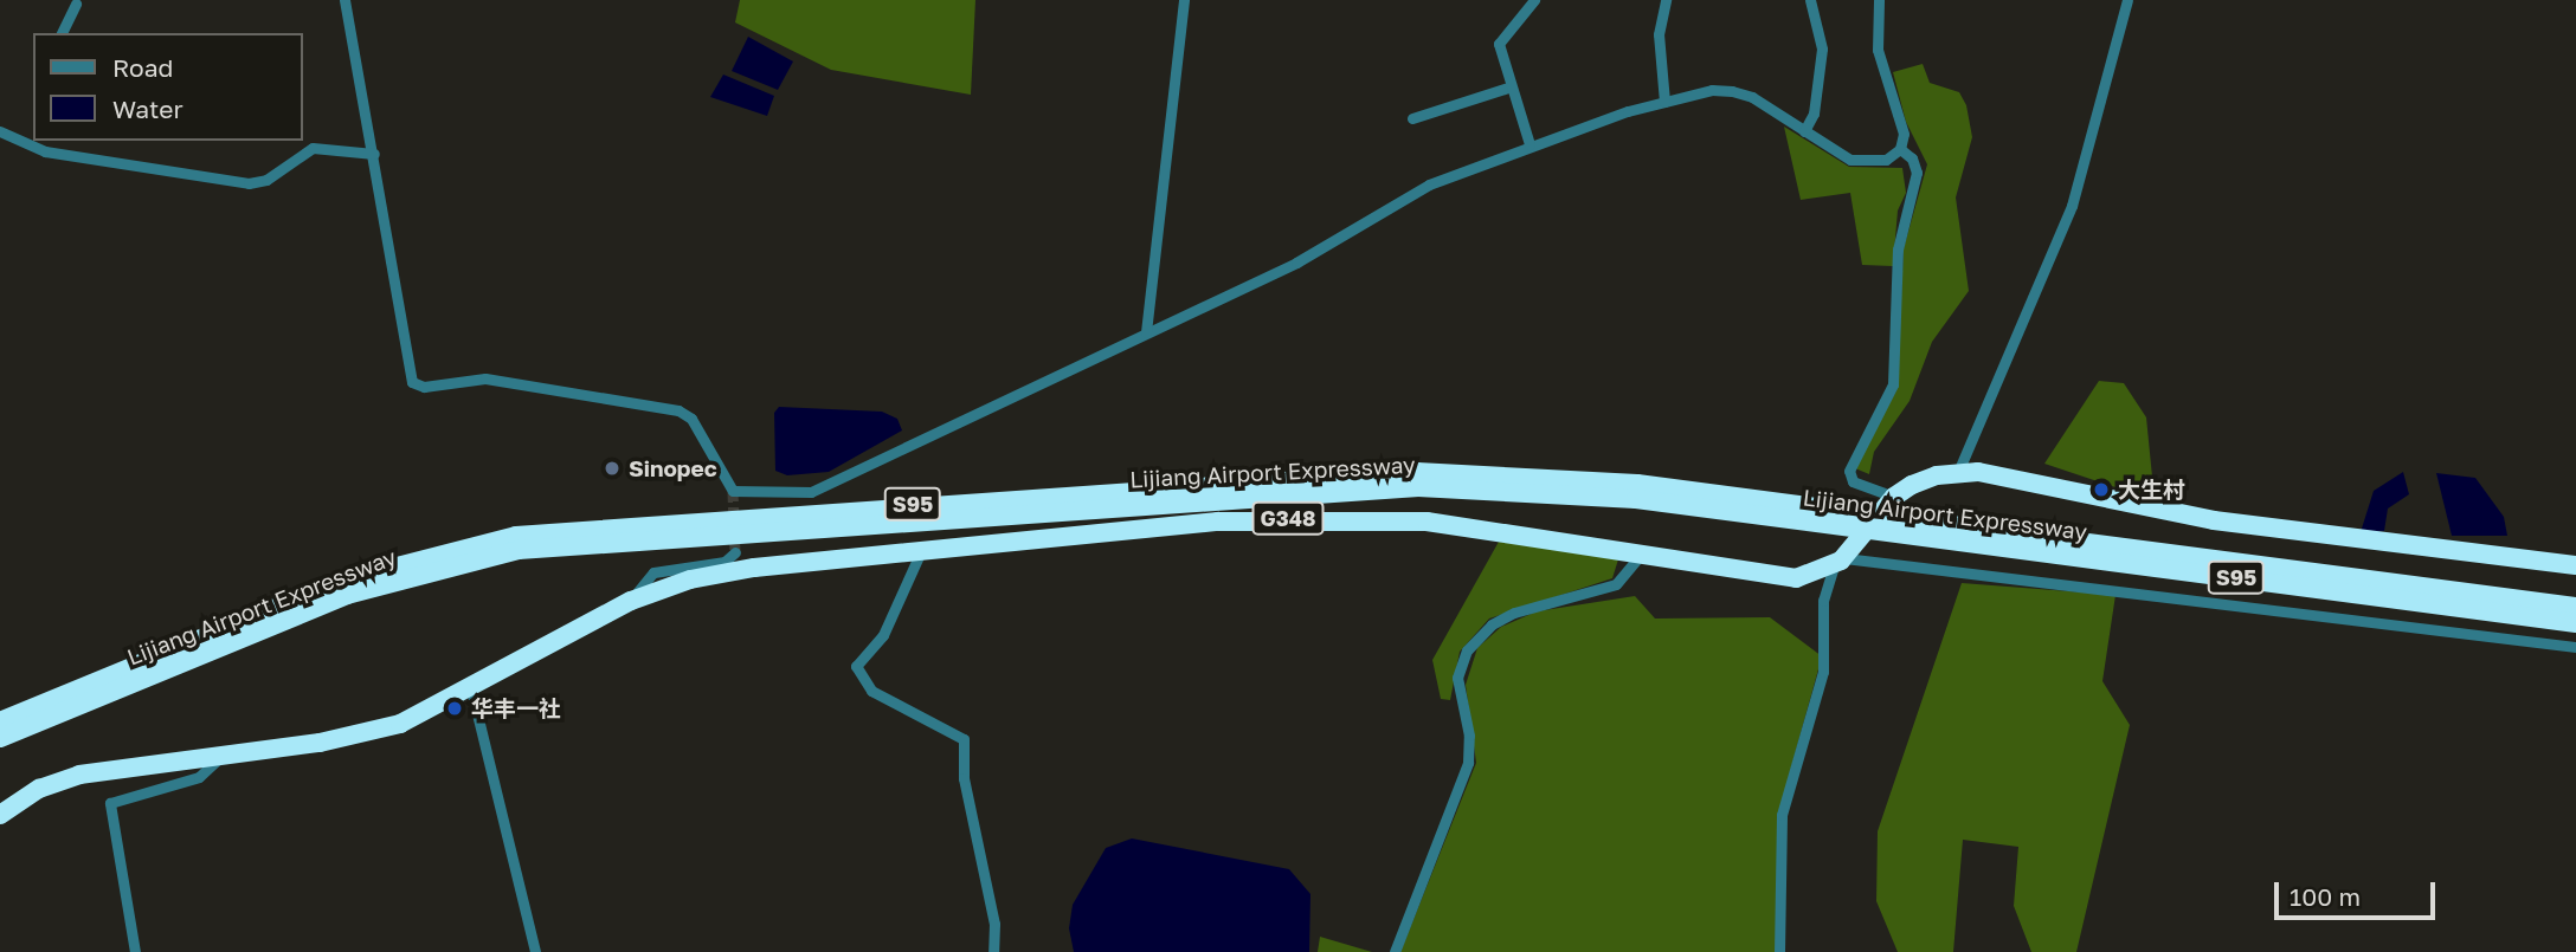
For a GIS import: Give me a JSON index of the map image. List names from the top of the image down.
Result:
{
  "streets": {
    "highway": ["Lijiang Airport Expressway", "S95", "G348"]
  },
  "places": ["Sinopec", "大生村", "华丰一社"],
  "legend": ["Road", "Water"],
  "scale_bar": "100 m"
}
